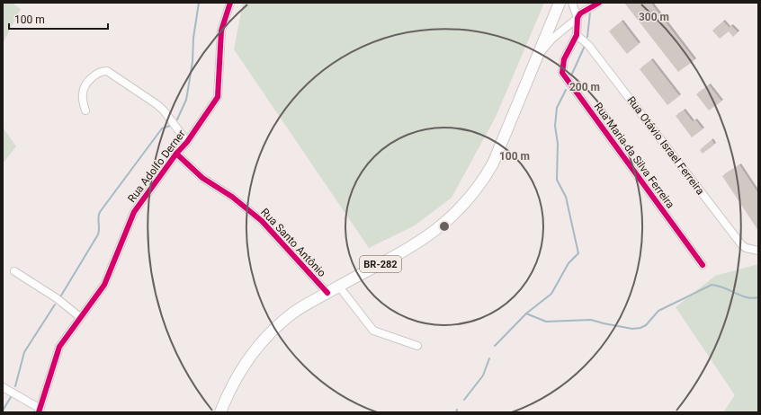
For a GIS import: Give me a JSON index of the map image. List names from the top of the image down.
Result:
{
  "streets": {
    "highway": ["BR-282"],
    "street": [
      "Rua Otávio Israel Ferreira",
      "Rua Maria da Silva Ferreira",
      "Rua Adolfo Derner",
      "Rua Santo Antônio"
    ]
  },
  "crossings": [
    ["Rua Otávio Israel Ferreira", "Rua Maria da Silva Ferreira"],
    ["Rua Adolfo Derner", "Rua Santo Antônio"],
    ["Rua Santo Antônio", "BR-282"]
  ],
  "scale_bar": "100 m",
  "rings": ["300 m", "200 m", "100 m"]
}
